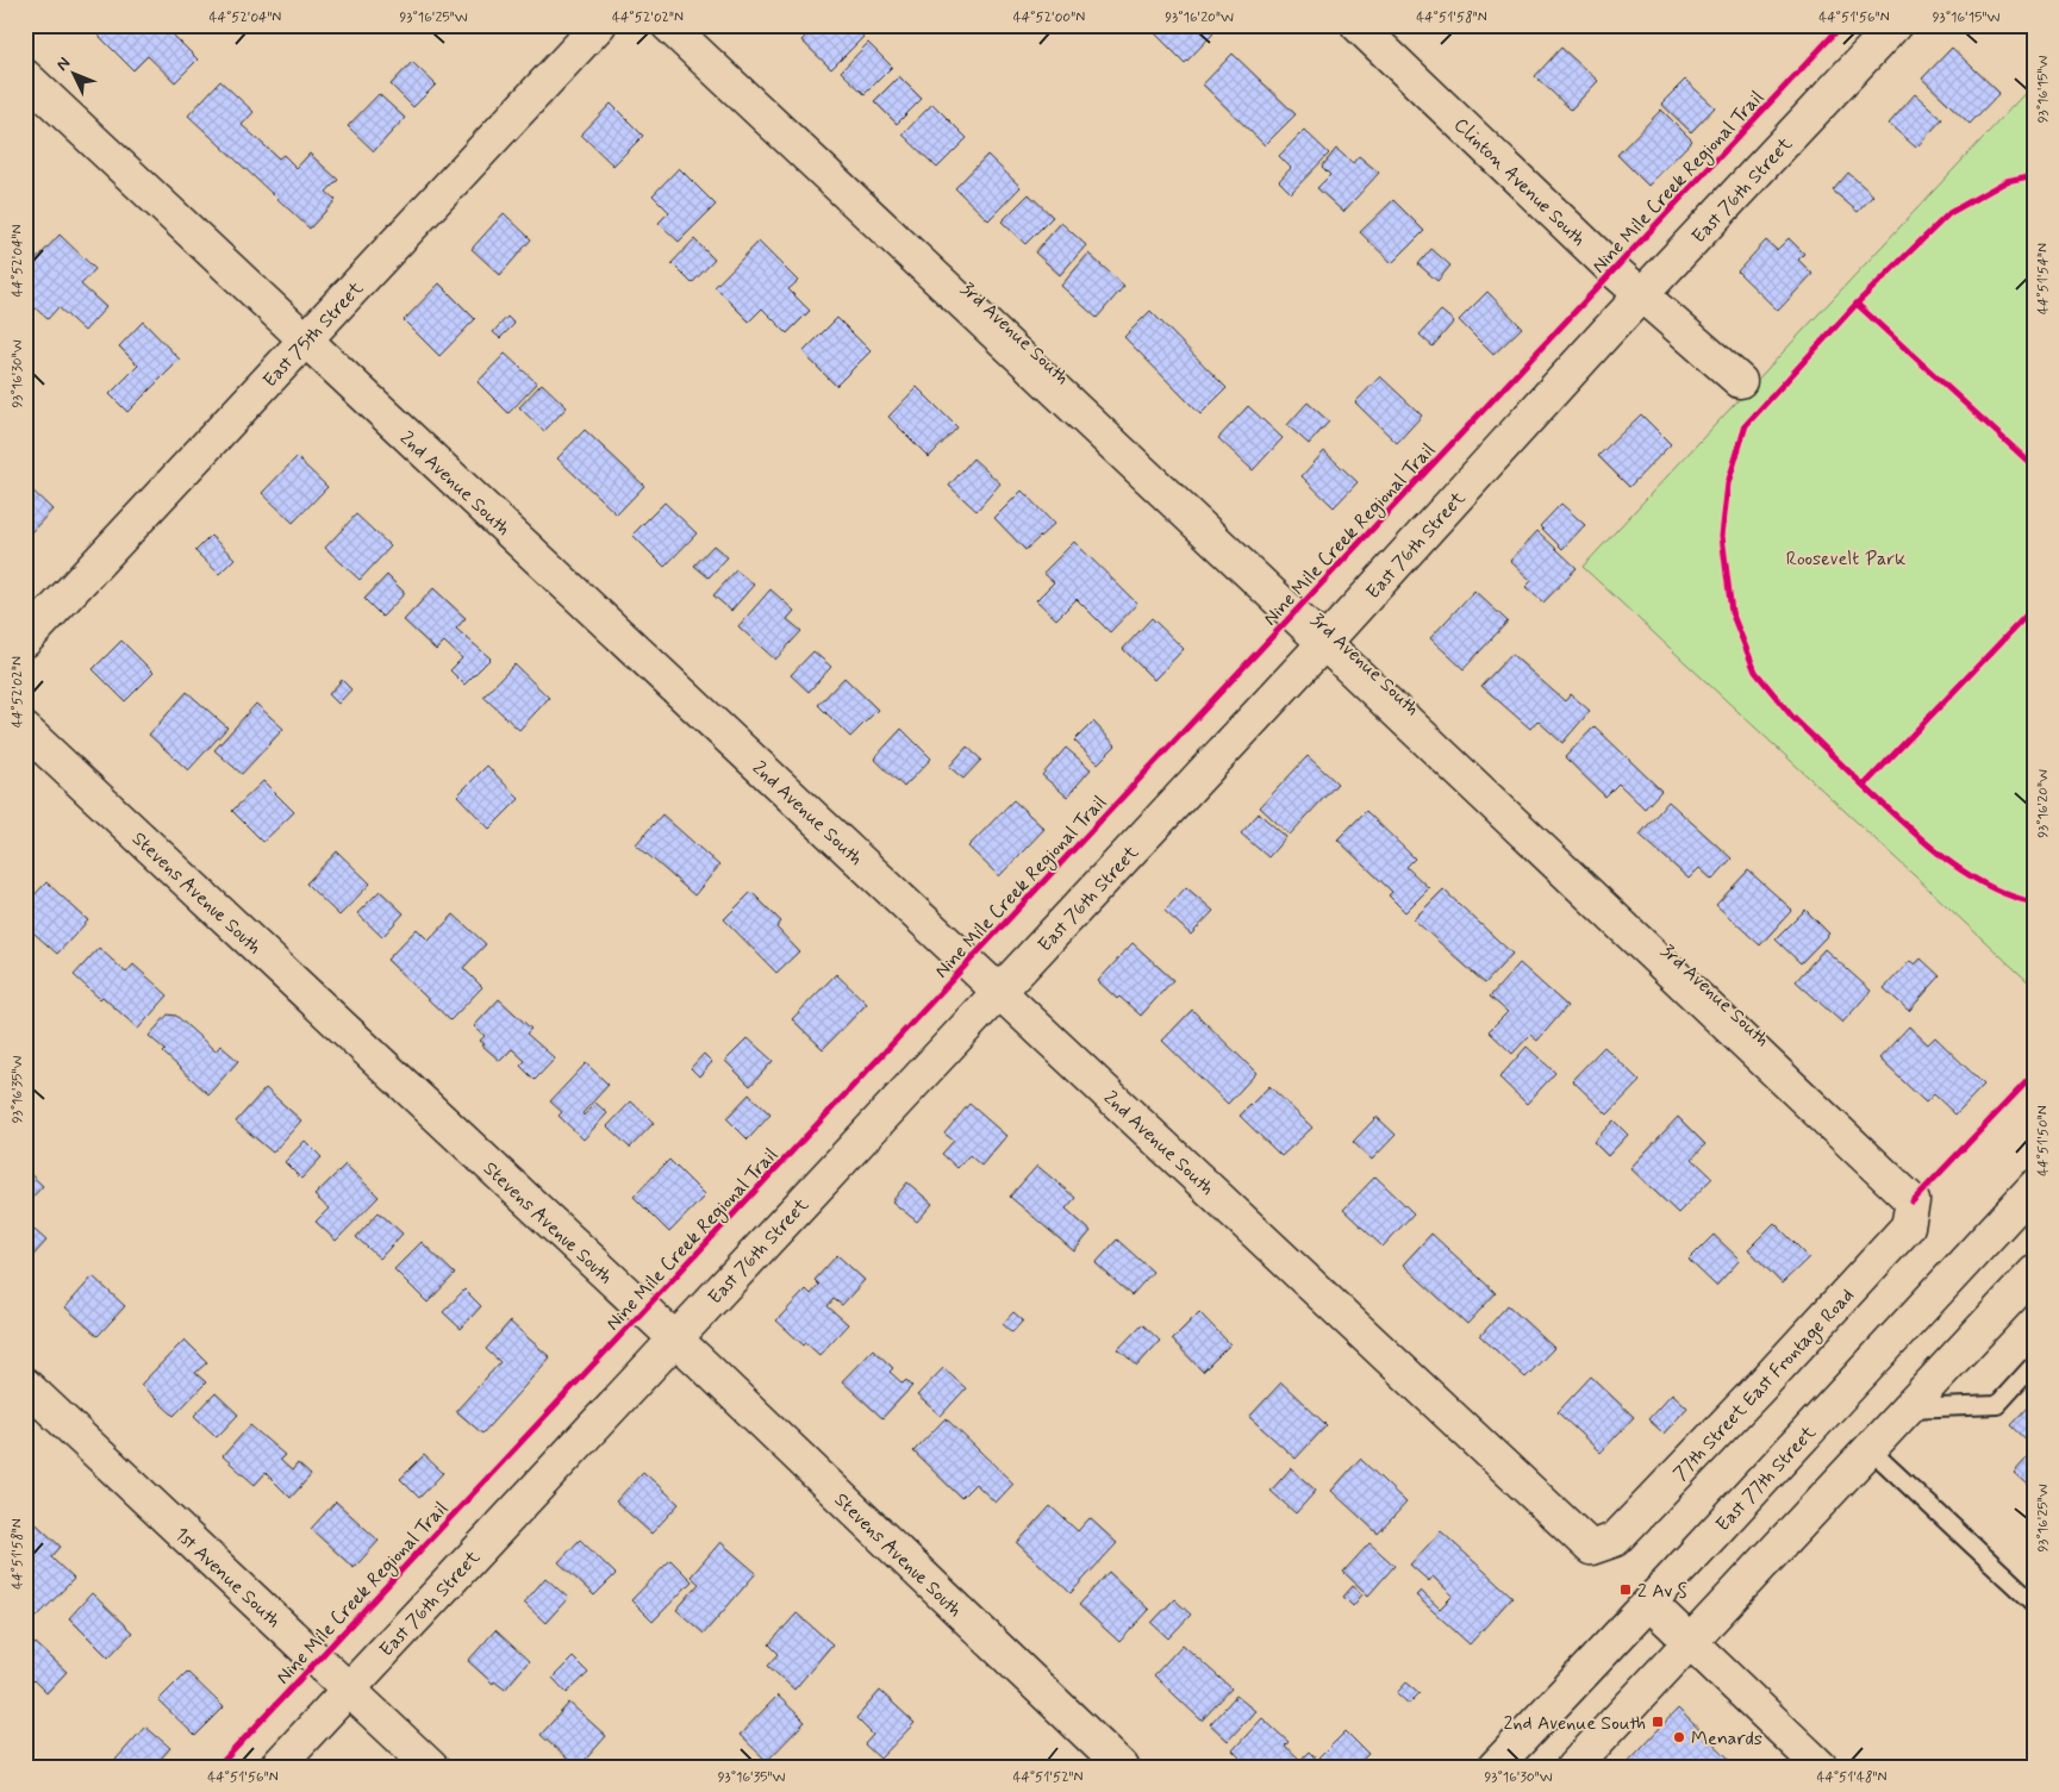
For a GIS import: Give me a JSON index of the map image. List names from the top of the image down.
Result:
{
  "streets": {
    "street": [
      "Clinton Avenue South",
      "East 76th Street",
      "3rd Avenue South",
      "East 75th Street",
      "2nd Avenue South",
      "Stevens Avenue South",
      "77th Street East Frontage Road",
      "East 77th Street",
      "1st Avenue South"
    ],
    "cycle path": ["Nine Mile Creek Regional Trail"]
  },
  "crossings": [
    ["Clinton Avenue South", "East 76th Street"],
    ["East 76th Street", "3rd Avenue South"],
    ["East 76th Street", "2nd Avenue South"],
    ["East 76th Street", "Stevens Avenue South"],
    ["East 76th Street", "1st Avenue South"],
    ["3rd Avenue South", "77th Street East Frontage Road"],
    ["East 75th Street", "2nd Avenue South"],
    ["2nd Avenue South", "77th Street East Frontage Road"]
  ],
  "parks": ["Roosevelt Park"],
  "places": {
    "transit": ["2 Av S", "2nd Avenue South"],
    "other": ["Menards"]
  },
  "north": "top left",
  "coordinates": [
    "44°52'04\"N",
    "93°16'25\"W",
    "44°52'02\"N",
    "44°52'00\"N",
    "93°16'20\"W",
    "44°51'58\"N",
    "44°51'56\"N",
    "93°16'15\"W",
    "44°51'54\"N",
    "93°16'30\"W",
    "93°16'35\"W",
    "44°51'50\"N",
    "44°51'52\"N",
    "44°51'48\"N"
  ]
}
